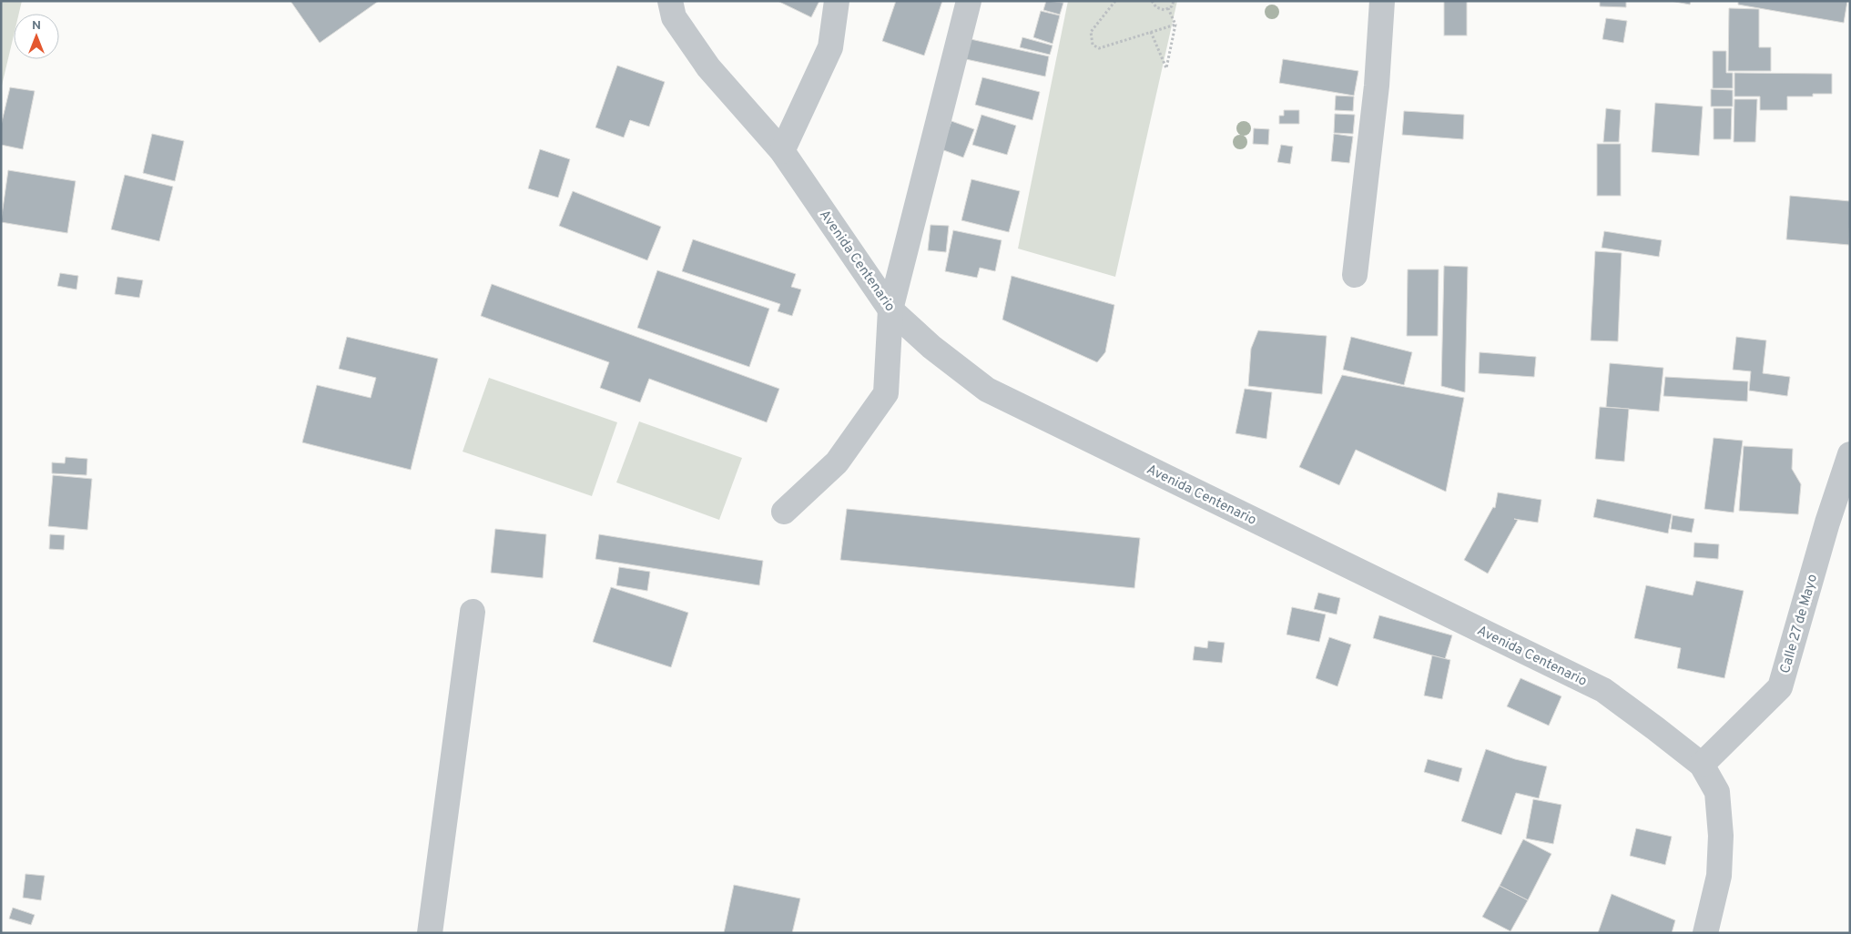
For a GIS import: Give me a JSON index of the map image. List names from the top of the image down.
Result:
{
  "streets": {
    "street": ["Avenida Centenario", "Calle 27 de Mayo"]
  },
  "crossings": [
    ["Avenida Centenario", "Calle 27 de Mayo"]
  ],
  "north": "top"
}
